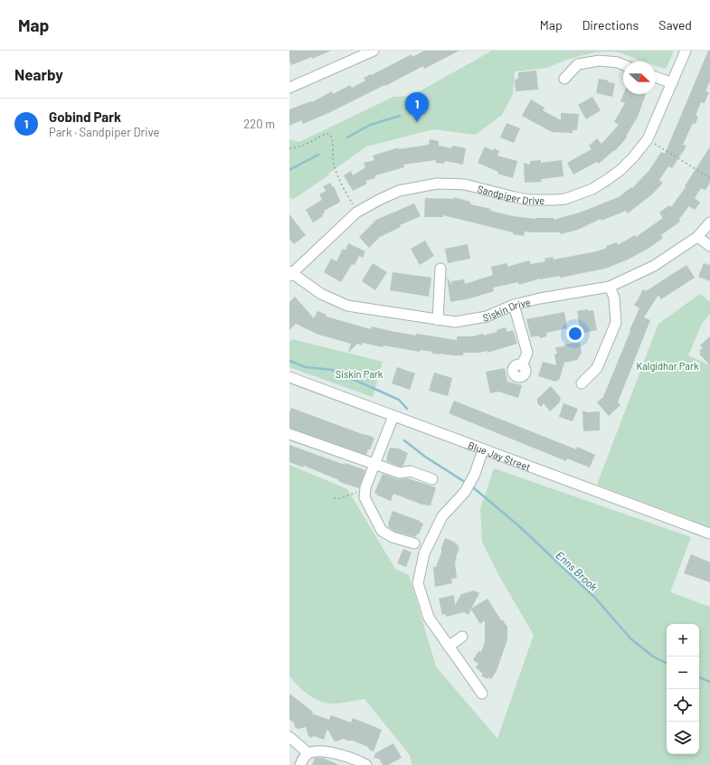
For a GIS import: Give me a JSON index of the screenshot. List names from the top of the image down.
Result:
{
  "streets": {
    "street": ["Sandpiper Drive", "Siskin Drive", "Blue Jay Street"]
  },
  "crossings": [
    ["Sandpiper Drive", "Siskin Drive"]
  ],
  "water": ["Enns Brook"],
  "parks": ["Kalgidhar Park", "Siskin Park"],
  "north": "right",
  "page": {
    "header": "Map",
    "nav": ["Map", "Directions", "Saved"],
    "heading": "Nearby",
    "pins": "1",
    "list": [
      {
        "mark": "1",
        "name": "Gobind Park",
        "note": "Park · Sandpiper Drive",
        "value": "220 m"
      }
    ],
    "map_buttons": ["+", "−"]
  }
}
